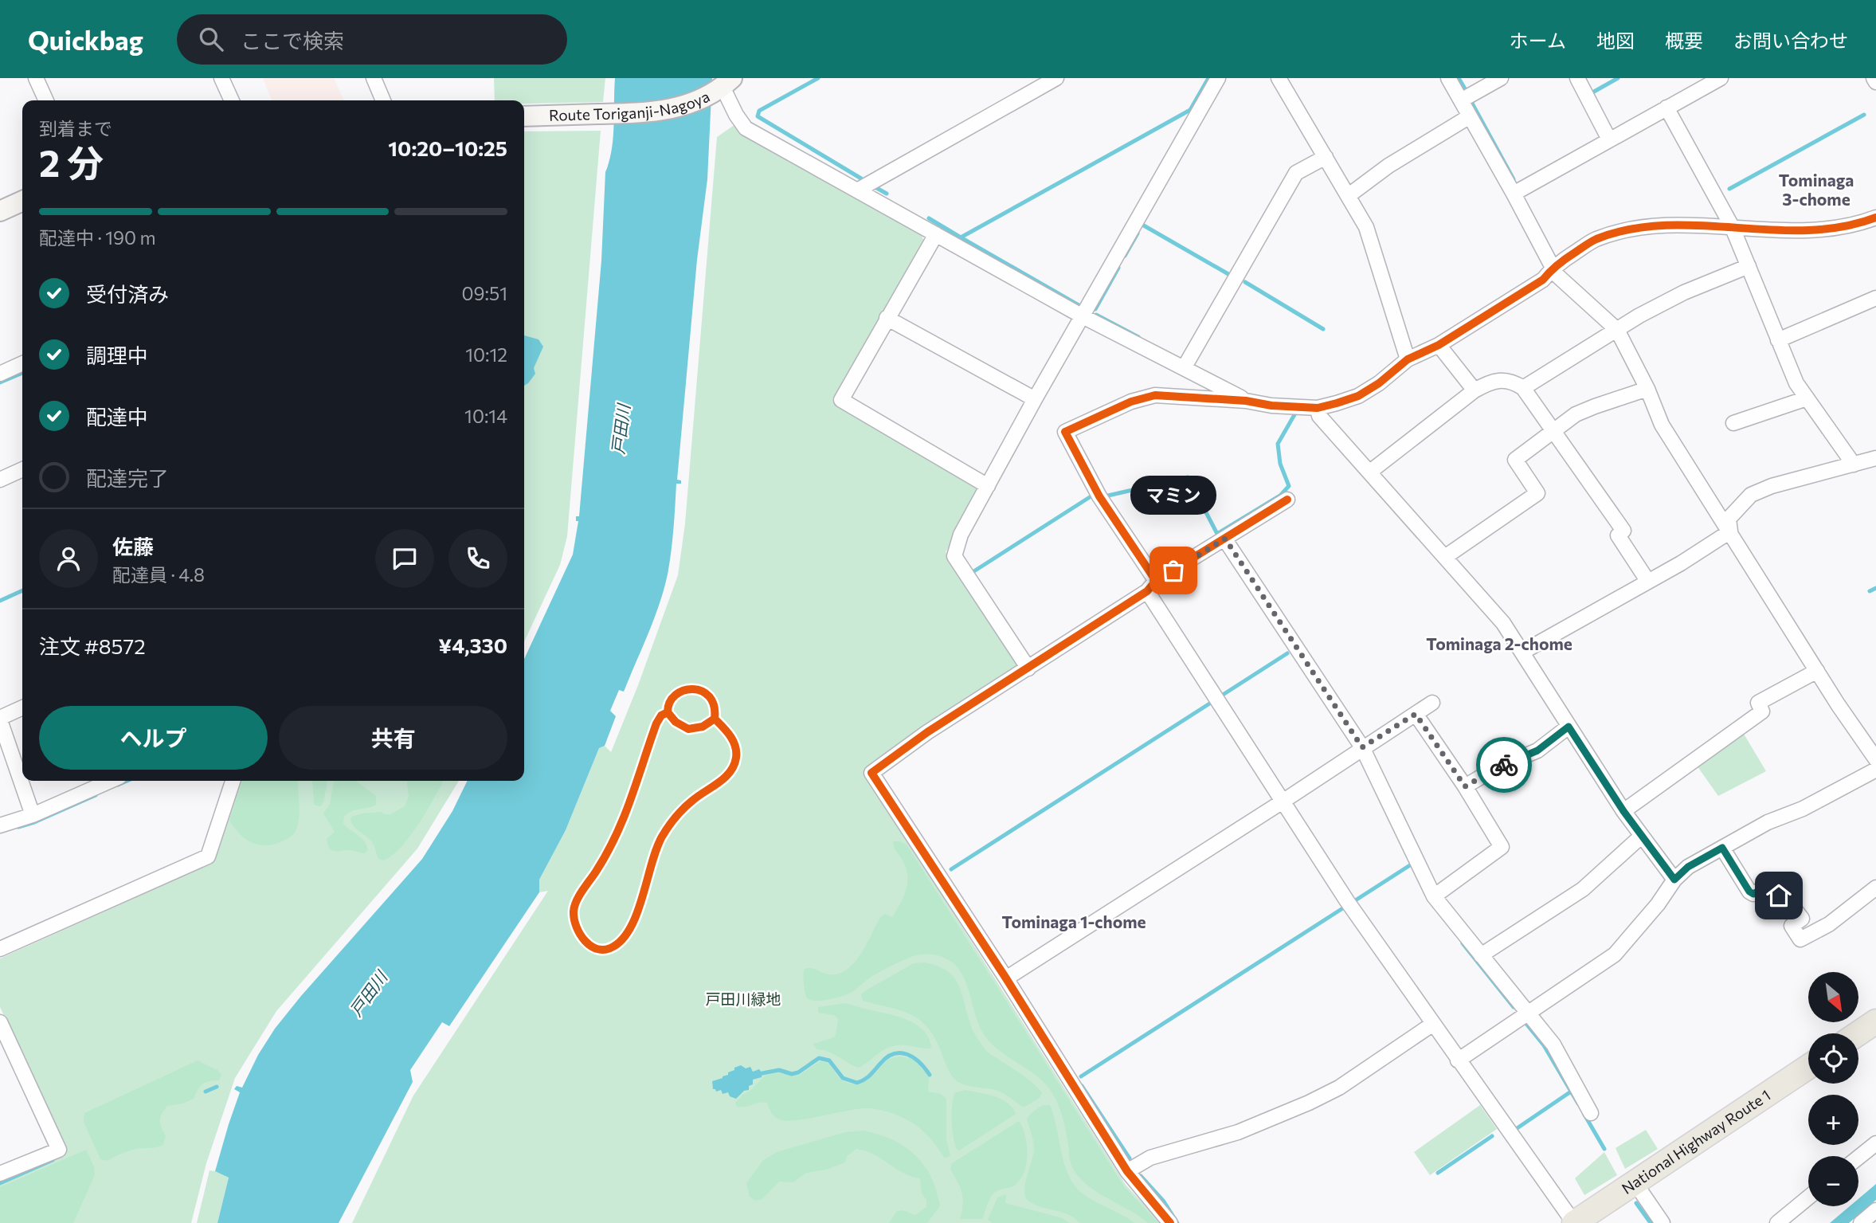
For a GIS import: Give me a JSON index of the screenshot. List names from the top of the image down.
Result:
{
  "streets": {
    "highway": ["National Highway Route 1"],
    "main road": ["Route Toriganji-Nagoya"]
  },
  "districts": ["Tominaga 3-chome", "Tominaga 2-chome", "Tominaga 1-chome"],
  "water": ["戸田川"],
  "parks": ["戸田川緑地"],
  "places": ["マミン"],
  "north": "bottom right",
  "page": {
    "header": "Quickbag",
    "search": "ここで検索",
    "nav": [
      "ホーム",
      "地図",
      "概要",
      "お問い合わせ"
    ],
    "heading": ["2 分", "到着まで", "10:20–10:25"],
    "panel": [
      "佐藤",
      "配達員 · 4.8",
      "注文 #8572",
      "¥4,330"
    ],
    "bar": "配達中 · 190 m",
    "list": [
      ["受付済み", "09:51"],
      ["調理中", "10:12"],
      ["配達中", "10:14"],
      "配達完了"
    ],
    "bubble": "マミン",
    "buttons": ["ヘルプ", "共有"],
    "map_buttons": ["+", "−"]
  }
}
